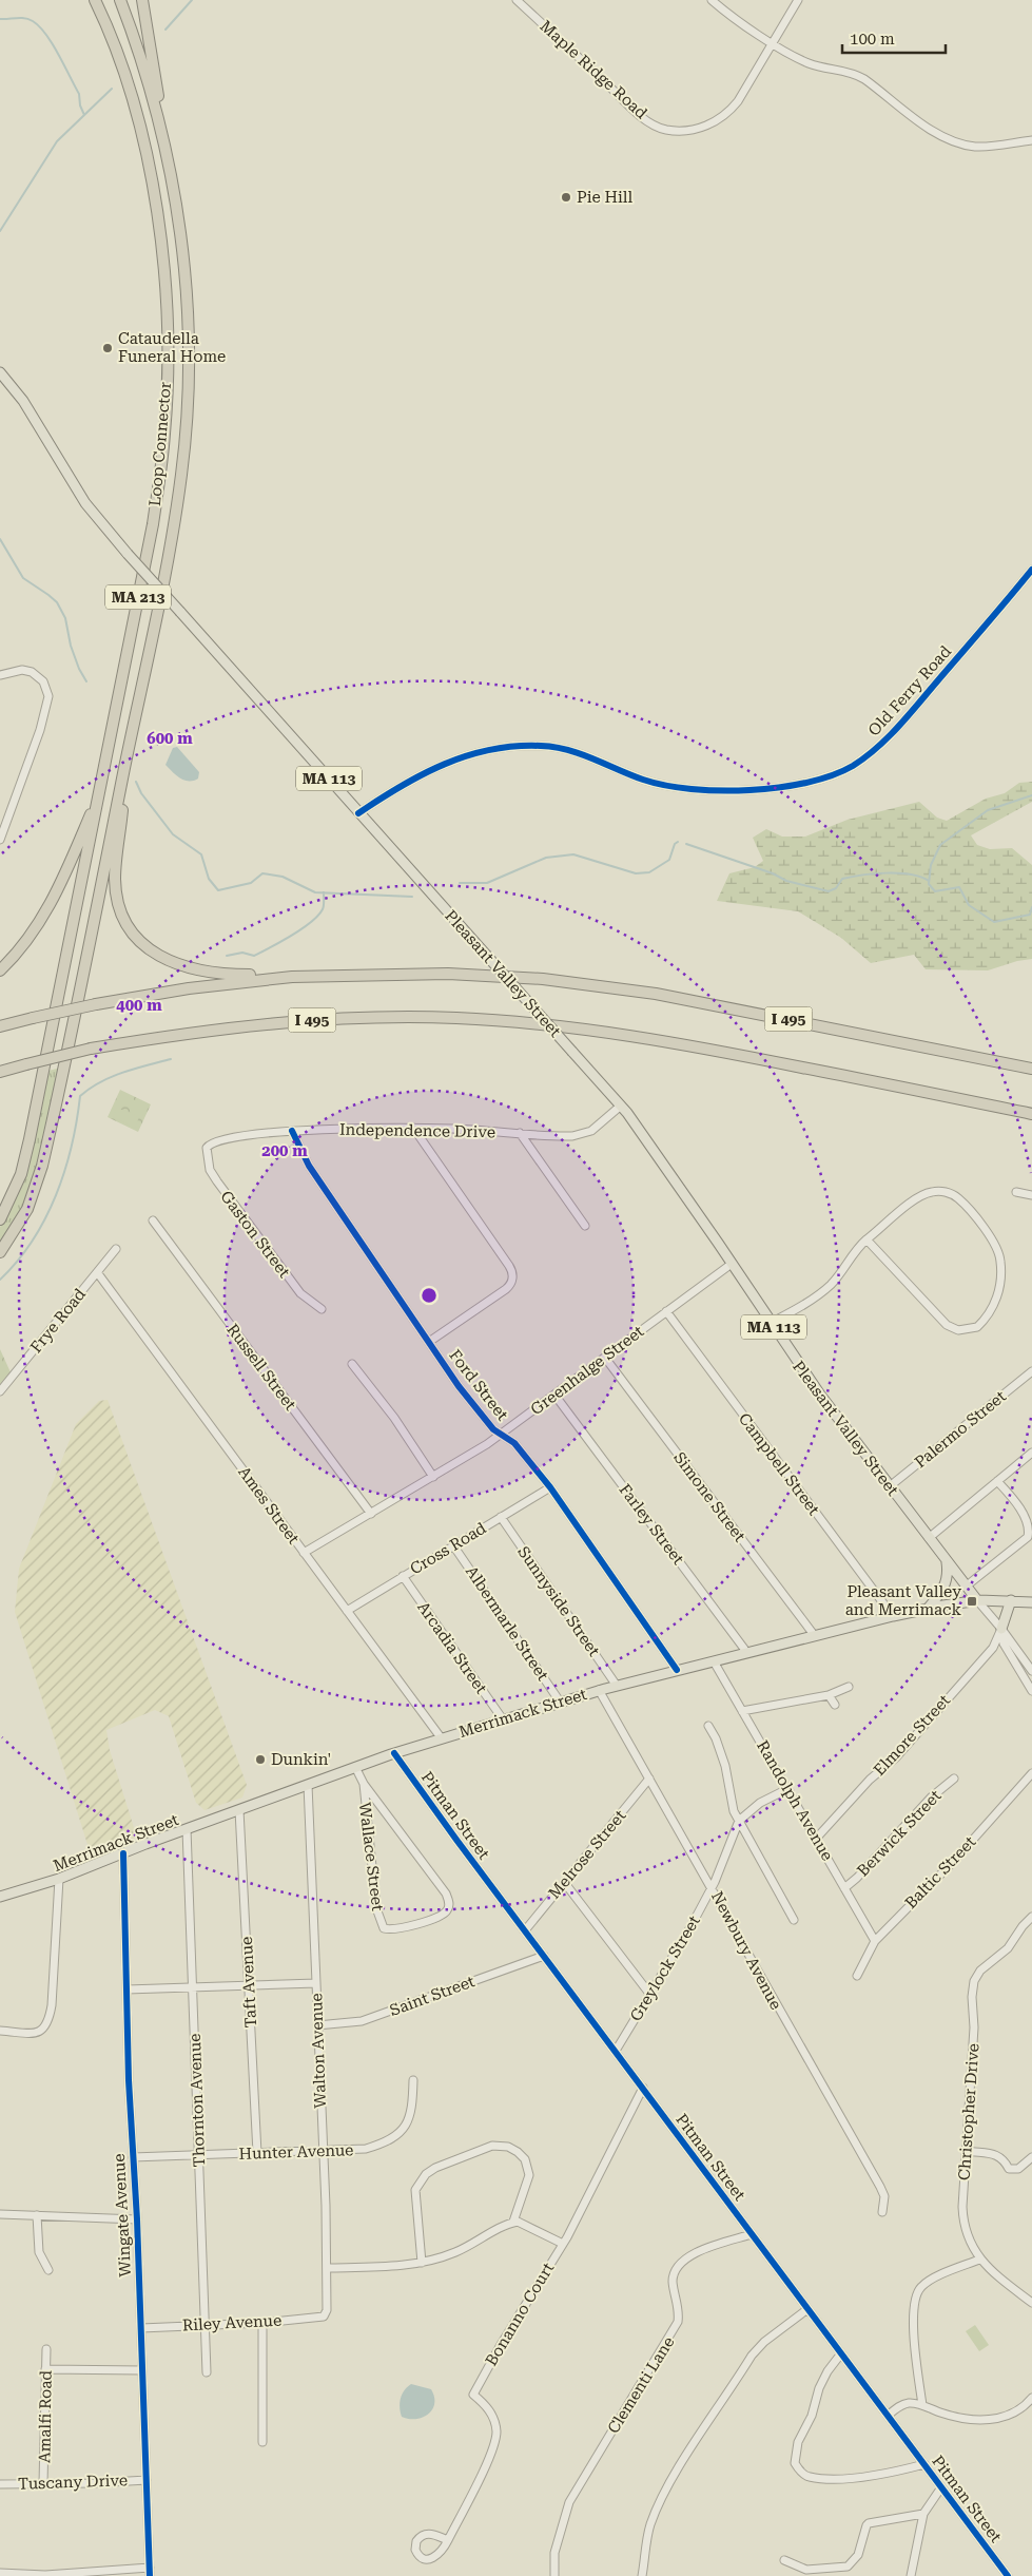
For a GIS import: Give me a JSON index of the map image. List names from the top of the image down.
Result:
{
  "streets": {
    "highway": ["Loop Connector", "MA 213", "I 495"],
    "main road": ["MA 113", "Pleasant Valley Street", "Merrimack Street"],
    "street": [
      "Maple Ridge Road",
      "Old Ferry Road",
      "Independence Drive",
      "Gaston Street",
      "Frye Road",
      "Russell Street",
      "Greenhalge Street",
      "Ford Street",
      "Palermo Street",
      "Campbell Street",
      "Simone Street",
      "Ames Street",
      "Farley Street",
      "Cross Road",
      "Sunnyside Street",
      "Albermarle Street",
      "Arcadia Street",
      "Elmore Street",
      "Randolph Avenue",
      "Pitman Street",
      "Berwick Street",
      "Melrose Street",
      "Wallace Street",
      "Baltic Street",
      "Newbury Avenue",
      "Greylock Street",
      "Taft Avenue",
      "Saint Street",
      "Walton Avenue",
      "Thornton Avenue",
      "Christopher Drive",
      "Hunter Avenue",
      "Wingate Avenue",
      "Bonanno Court",
      "Riley Avenue",
      "Clementi Lane",
      "Amalfi Road",
      "Tuscany Drive"
    ]
  },
  "crossings": [
    ["Old Ferry Road", "Pleasant Valley Street"],
    ["Pleasant Valley Street", "Independence Drive"],
    ["Pleasant Valley Street", "Greenhalge Street"],
    ["Pleasant Valley Street", "Palermo Street"],
    ["Pleasant Valley Street", "Merrimack Street"],
    ["Independence Drive", "Gaston Street"],
    ["Independence Drive", "Ford Street"],
    ["Frye Road", "Ames Street"],
    ["Russell Street", "Greenhalge Street"],
    ["Greenhalge Street", "Ford Street"],
    ["Greenhalge Street", "Campbell Street"],
    ["Greenhalge Street", "Simone Street"],
    ["Greenhalge Street", "Ames Street"],
    ["Greenhalge Street", "Farley Street"],
    ["Ford Street", "Cross Road"],
    ["Ford Street", "Merrimack Street"],
    ["Campbell Street", "Merrimack Street"],
    ["Simone Street", "Merrimack Street"],
    ["Ames Street", "Cross Road"],
    ["Ames Street", "Merrimack Street"],
    ["Farley Street", "Merrimack Street"],
    ["Cross Road", "Sunnyside Street"],
    ["Cross Road", "Albermarle Street"],
    ["Cross Road", "Arcadia Street"],
    ["Sunnyside Street", "Merrimack Street"],
    ["Albermarle Street", "Merrimack Street"],
    ["Arcadia Street", "Merrimack Street"],
    ["Merrimack Street", "Randolph Avenue"],
    ["Merrimack Street", "Pitman Street"],
    ["Merrimack Street", "Wallace Street"],
    ["Merrimack Street", "Newbury Avenue"],
    ["Merrimack Street", "Taft Avenue"],
    ["Merrimack Street", "Walton Avenue"],
    ["Merrimack Street", "Thornton Avenue"],
    ["Merrimack Street", "Wingate Avenue"],
    ["Elmore Street", "Randolph Avenue"],
    ["Randolph Avenue", "Berwick Street"],
    ["Randolph Avenue", "Baltic Street"],
    ["Randolph Avenue", "Greylock Street"],
    ["Pitman Street", "Melrose Street"],
    ["Pitman Street", "Greylock Street"],
    ["Pitman Street", "Saint Street"],
    ["Pitman Street", "Bonanno Court"],
    ["Pitman Street", "Clementi Lane"],
    ["Melrose Street", "Newbury Avenue"],
    ["Newbury Avenue", "Greylock Street"],
    ["Taft Avenue", "Hunter Avenue"],
    ["Saint Street", "Walton Avenue"],
    ["Walton Avenue", "Hunter Avenue"],
    ["Walton Avenue", "Riley Avenue"],
    ["Thornton Avenue", "Hunter Avenue"],
    ["Thornton Avenue", "Riley Avenue"],
    ["Hunter Avenue", "Wingate Avenue"],
    ["Wingate Avenue", "Riley Avenue"],
    ["Wingate Avenue", "Tuscany Drive"],
    ["Amalfi Road", "Tuscany Drive"]
  ],
  "places": {
    "other": ["Pie Hill", "Cataudella Funeral Home", "Dunkin'"],
    "transit": ["Pleasant Valley and Merrimack"]
  },
  "scale_bar": "100 m",
  "rings": ["600 m", "400 m", "200 m"]
}
